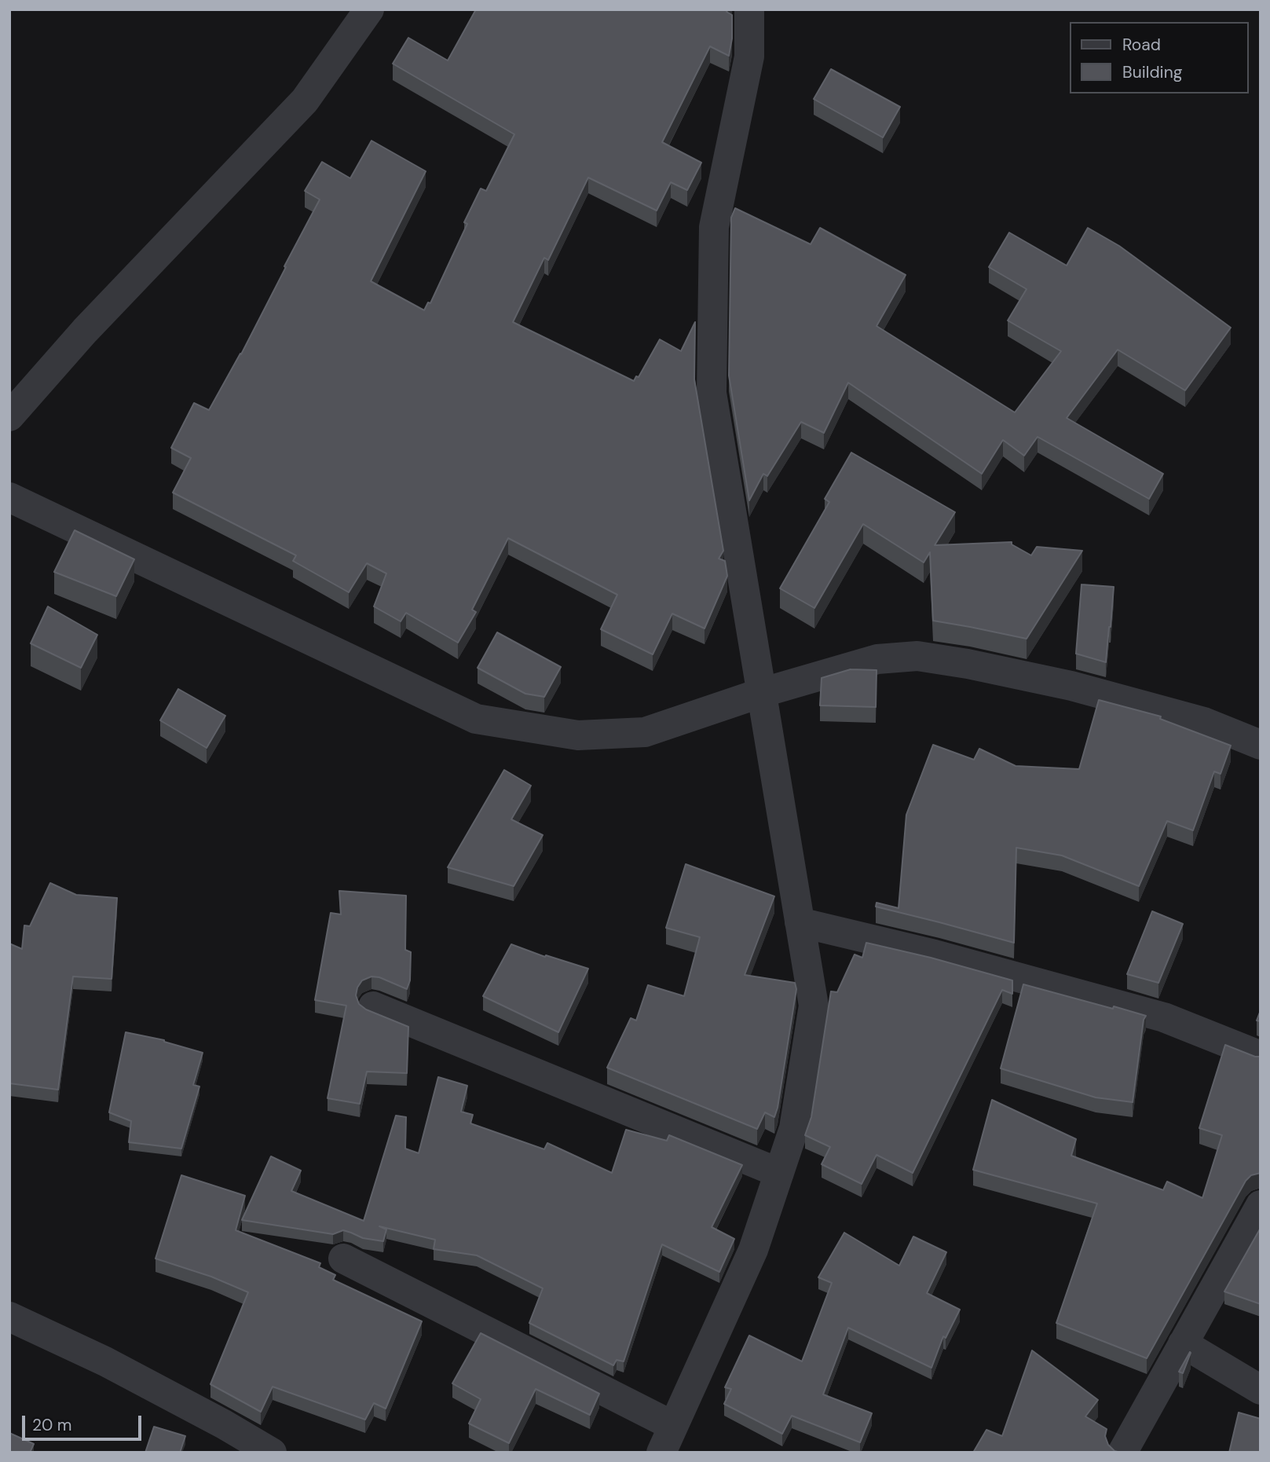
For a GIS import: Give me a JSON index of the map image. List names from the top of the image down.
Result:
{
  "legend": ["Road", "Building"],
  "scale_bar": "20 m"
}
